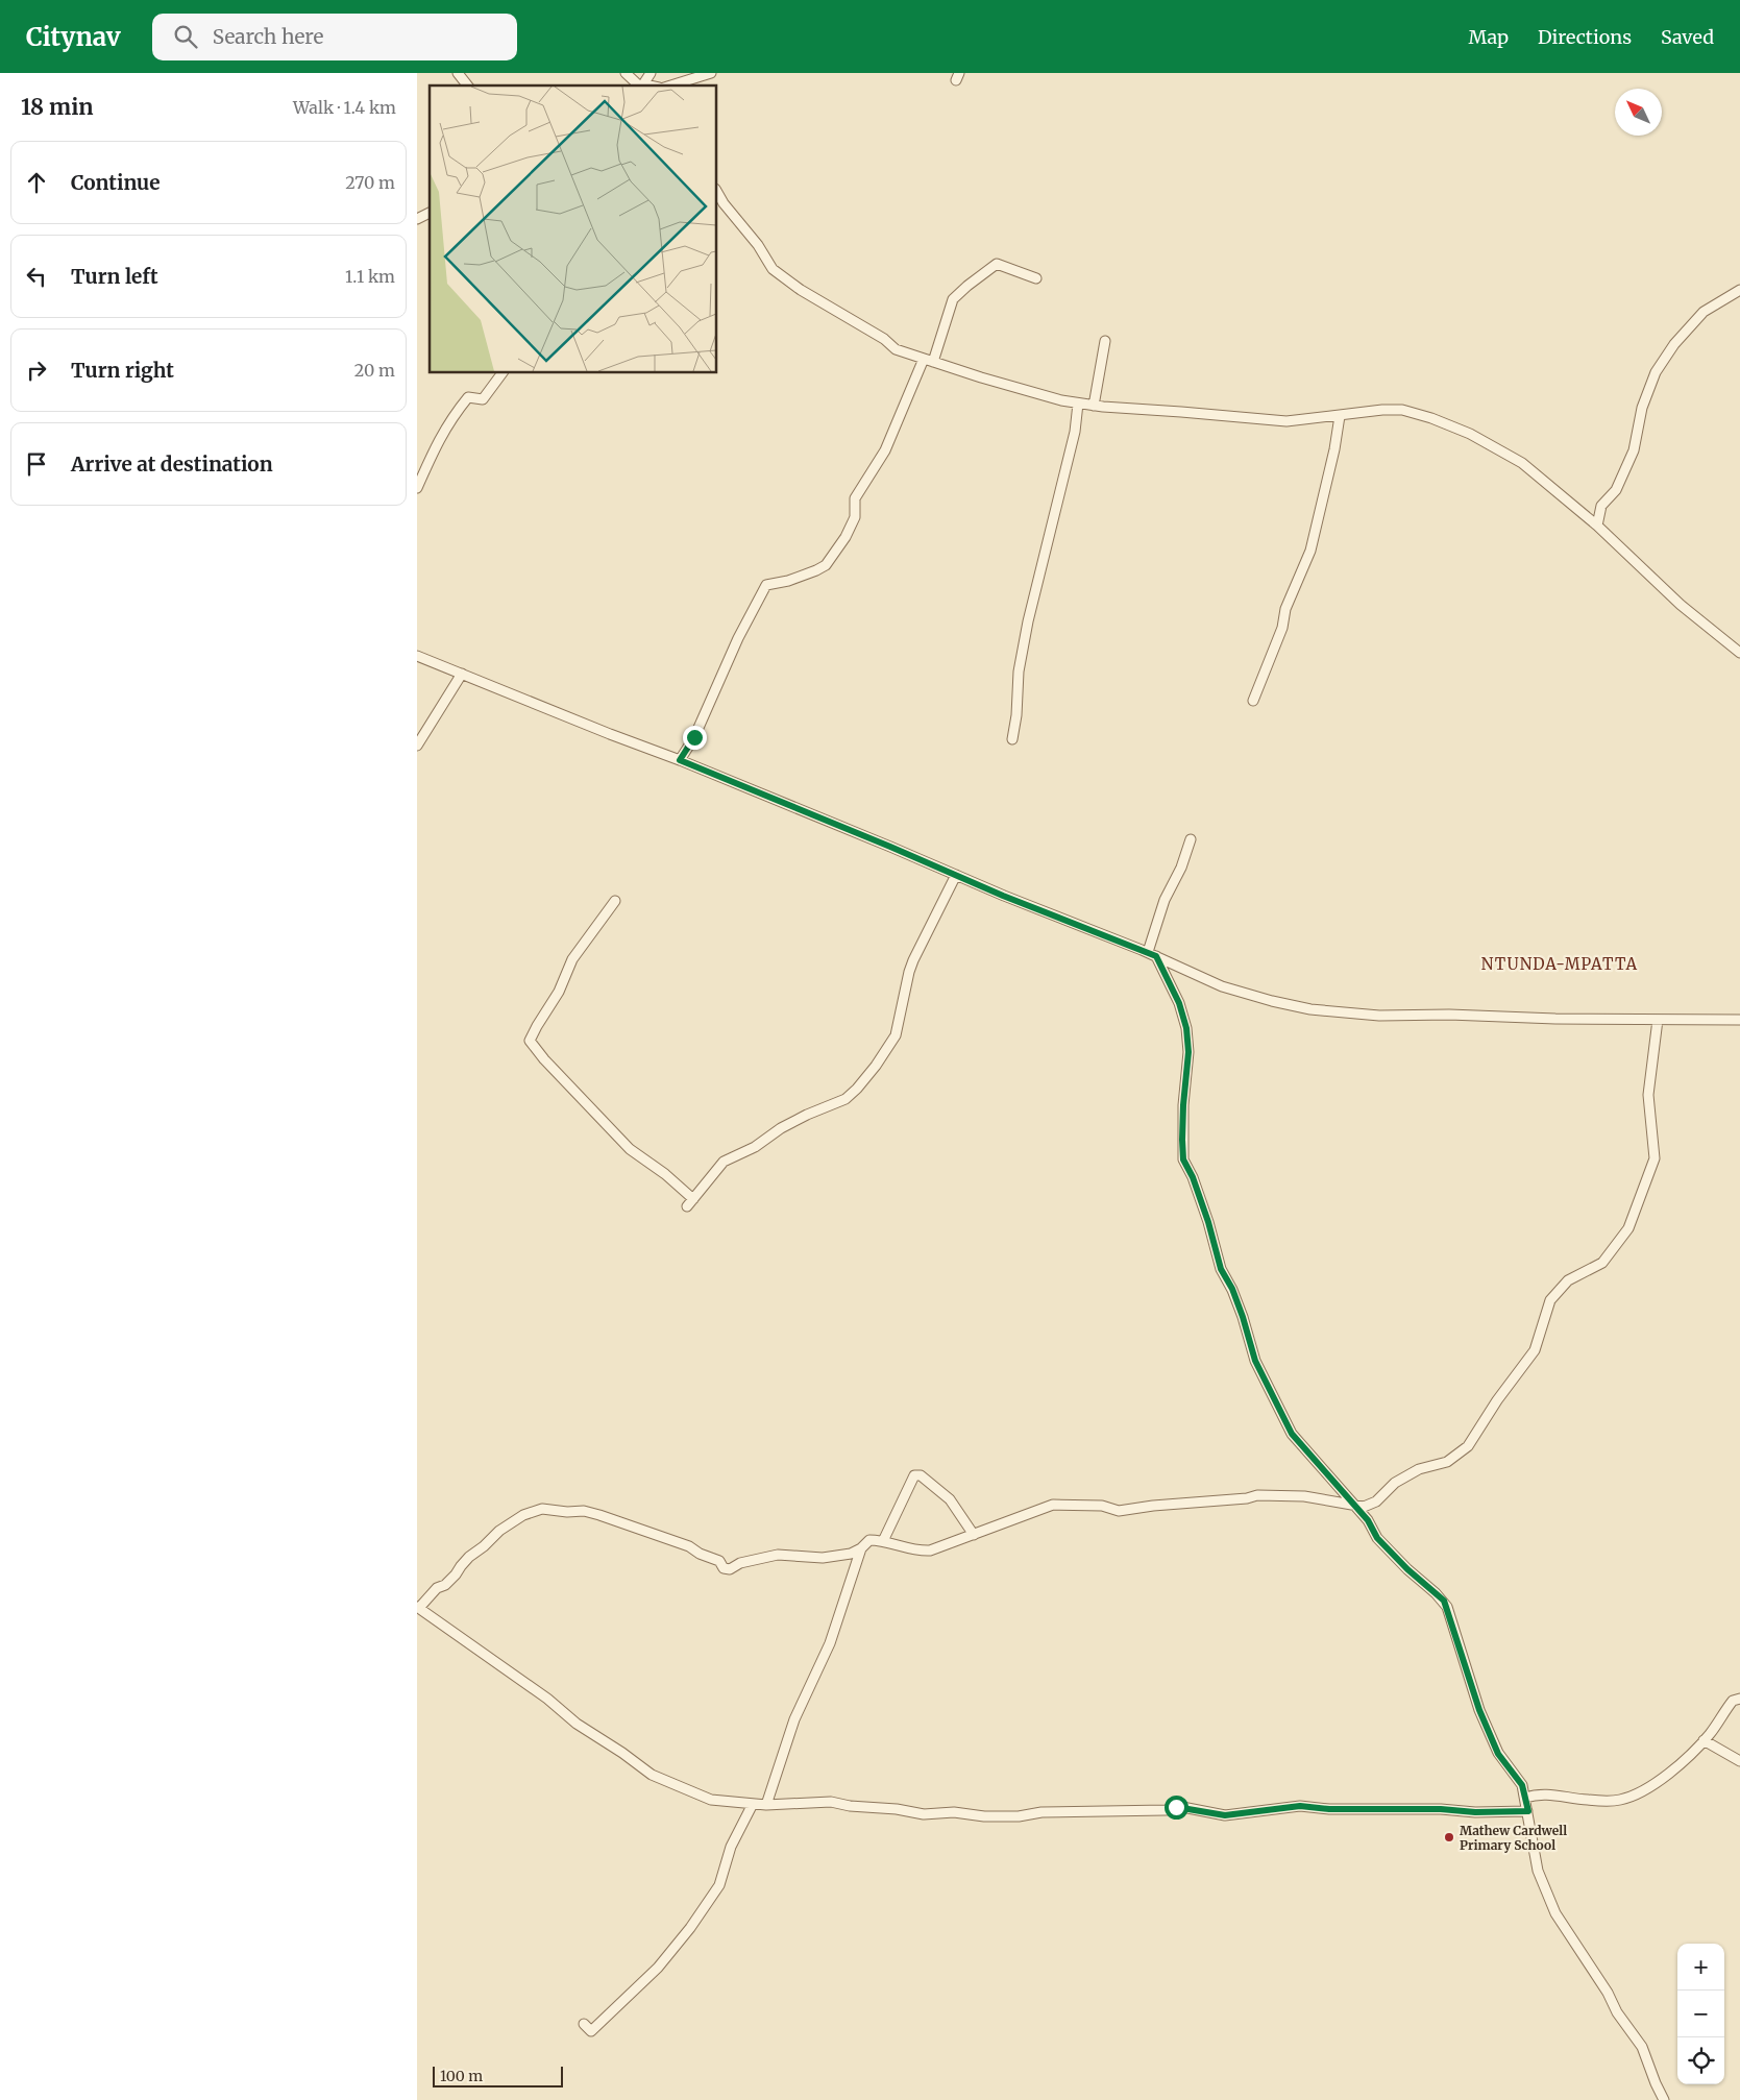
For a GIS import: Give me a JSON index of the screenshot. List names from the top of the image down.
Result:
{
  "districts": ["NTUNDA-MPATTA"],
  "places": ["Mathew Cardwell Primary School"],
  "scale_bar": "100 m",
  "north": "top left",
  "page": {
    "header": "Citynav",
    "search": "Search here",
    "nav": ["Map", "Directions", "Saved"],
    "heading": ["18 min", "Walk · 1.4 km"],
    "list": [
      ["Continue", "270 m"],
      ["Turn left", "1.1 km"],
      ["Turn right", "20 m"],
      "Arrive at destination"
    ],
    "map_buttons": ["+", "−"],
    "scale": "100 m"
  }
}
